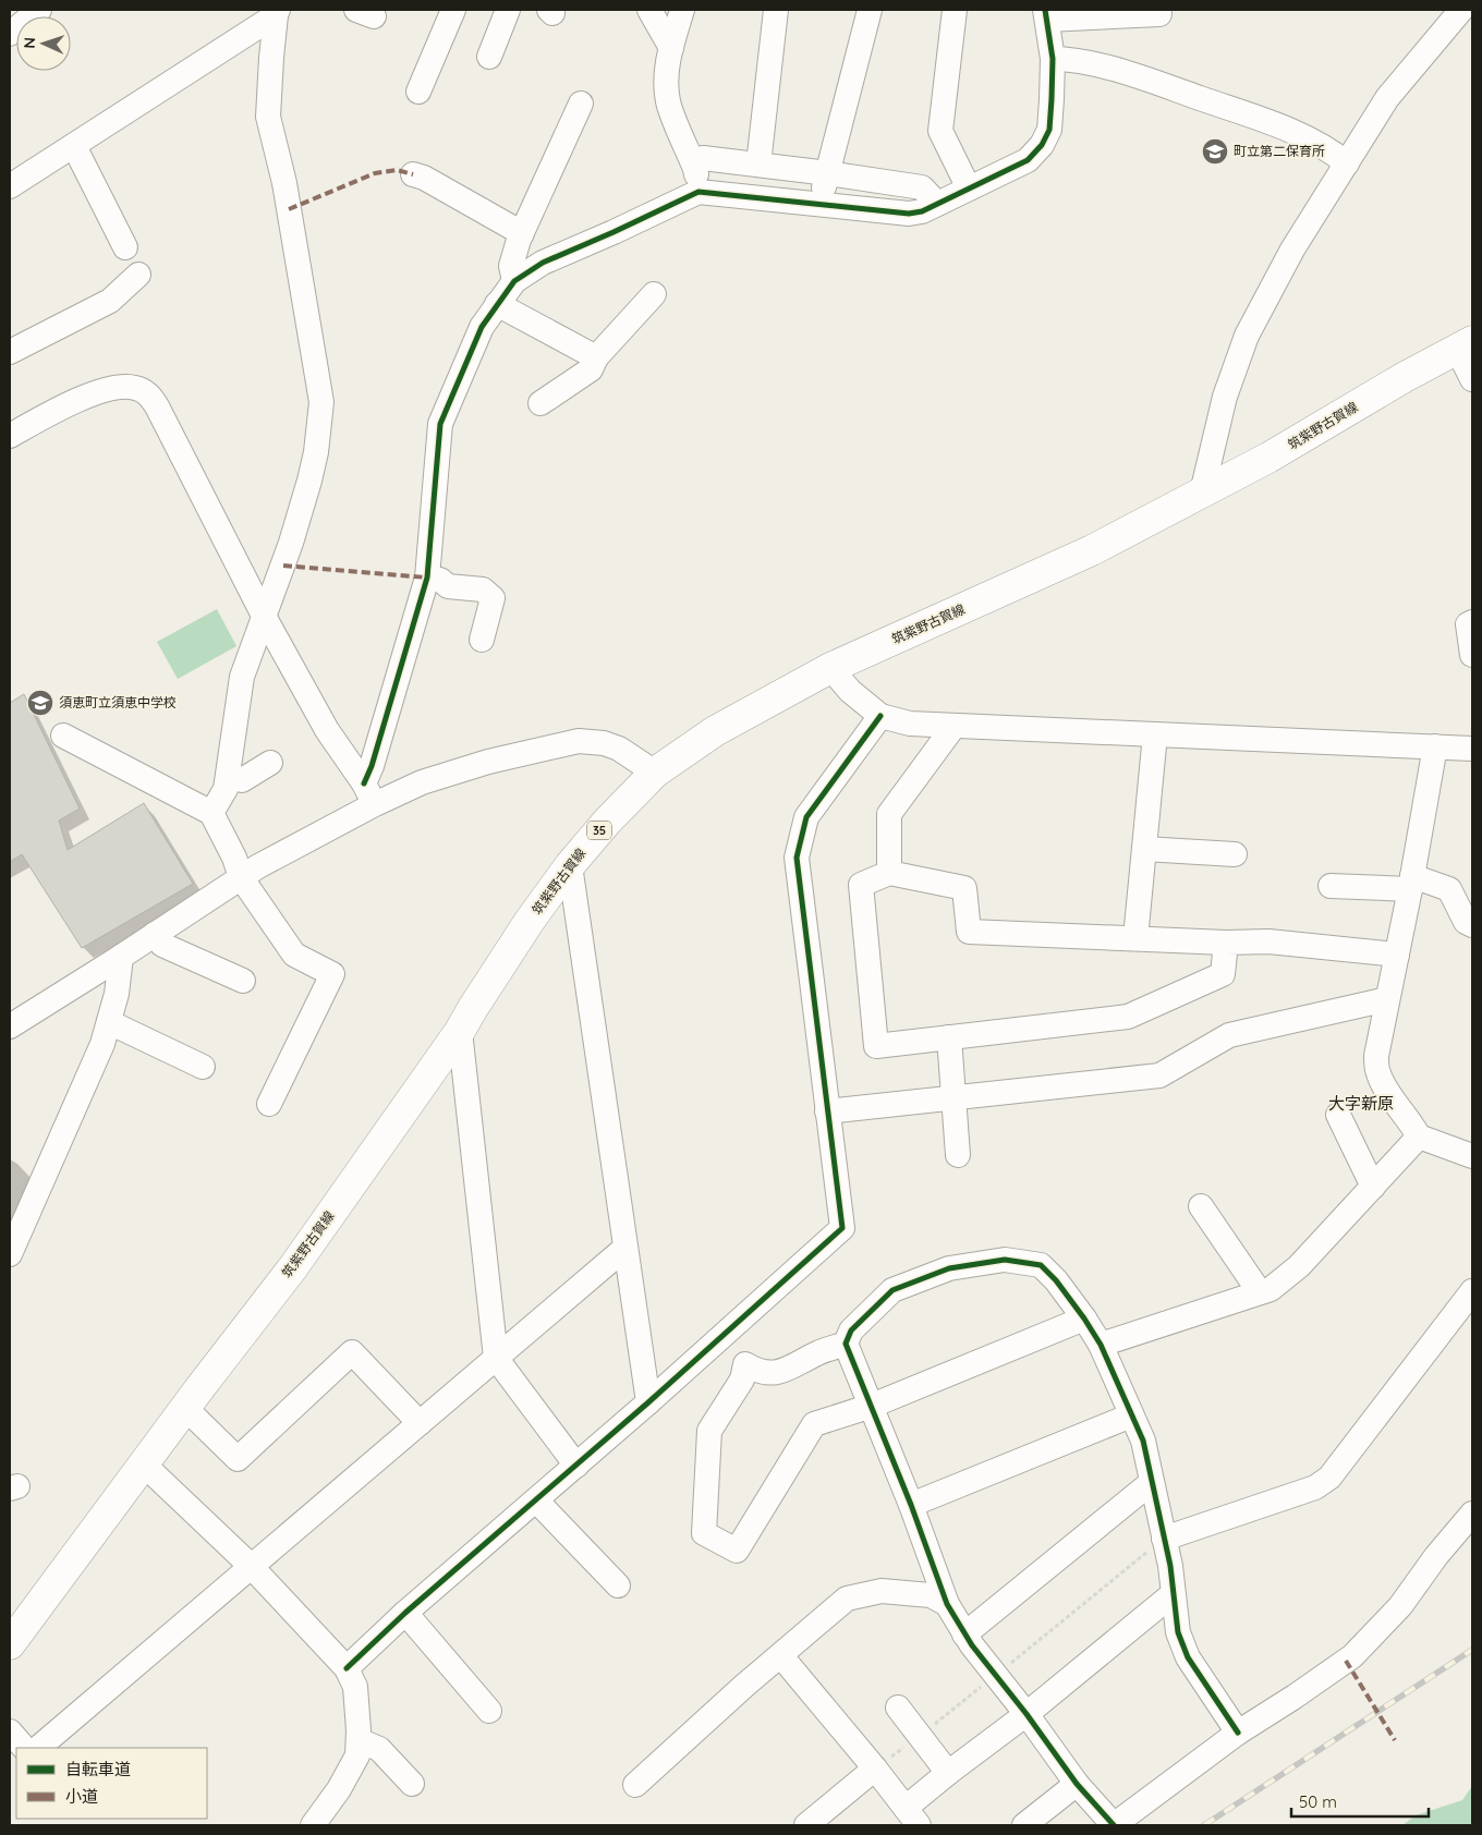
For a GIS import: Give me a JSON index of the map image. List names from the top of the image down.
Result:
{
  "streets": {
    "main road": ["筑紫野古賀線", "35"]
  },
  "districts": ["大字新原"],
  "places": {
    "school or university": ["町立第二保育所", "須恵町立須恵中学校"]
  },
  "legend": ["自転車道", "小道"],
  "scale_bar": "50 m",
  "north": "left"
}
